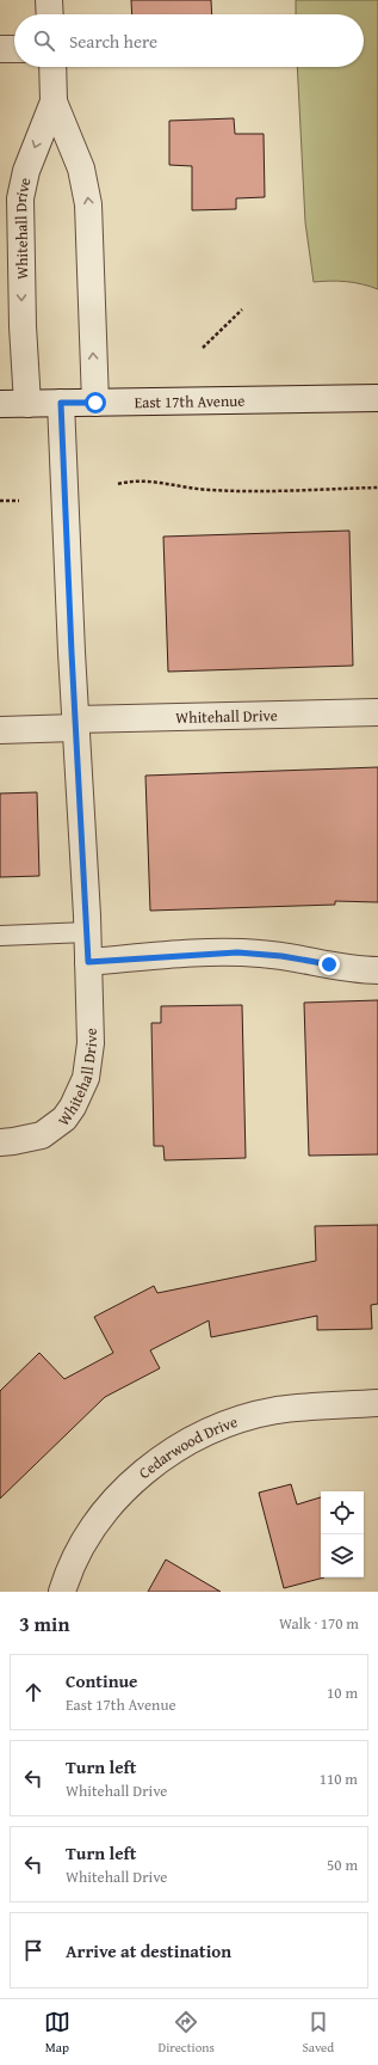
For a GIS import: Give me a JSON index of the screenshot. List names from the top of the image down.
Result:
{
  "streets": {
    "street": ["Whitehall Drive", "East 17th Avenue", "Cedarwood Drive"]
  },
  "crossings": [
    ["Whitehall Drive", "East 17th Avenue"]
  ],
  "page": {
    "search": "Search here",
    "heading": ["3 min", "Walk · 170 m"],
    "list": [
      ["Continue", "East 17th Avenue", "10 m"],
      ["Turn left", "Whitehall Drive", "110 m"],
      ["Turn left", "Whitehall Drive", "50 m"],
      "Arrive at destination"
    ],
    "nav": ["Map", "Directions", "Saved"]
  }
}
